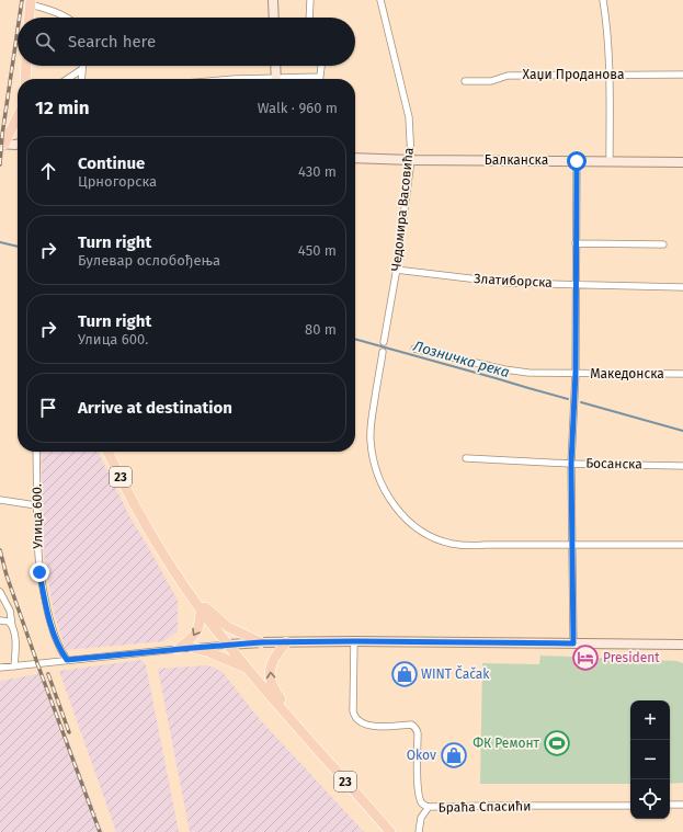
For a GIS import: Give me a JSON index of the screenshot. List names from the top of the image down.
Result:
{
  "streets": {
    "main road": ["Балканска", "23"],
    "street": [
      "Хаџи Проданова",
      "Чедомира Васовића",
      "Златиборска",
      "Македонска",
      "Босанска",
      "Улица 600.",
      "Браћа Спасићи"
    ]
  },
  "crossings": [
    ["Балканска", "Чедомира Васовића"],
    ["Чедомира Васовића", "Златиборска"]
  ],
  "water": ["Лозничка река"],
  "places": {
    "hotel": ["President"],
    "shop": ["WINT Čačak", "Okov"],
    "sports": ["ФК Ремонт"]
  },
  "page": {
    "search": "Search here",
    "heading": ["12 min", "Walk · 960 m"],
    "list": [
      ["Continue", "Црногорска", "430 m"],
      ["Turn right", "Булевар ослобођења", "450 m"],
      ["Turn right", "Улица 600.", "80 m"],
      "Arrive at destination"
    ],
    "map_buttons": ["+", "−"]
  }
}
